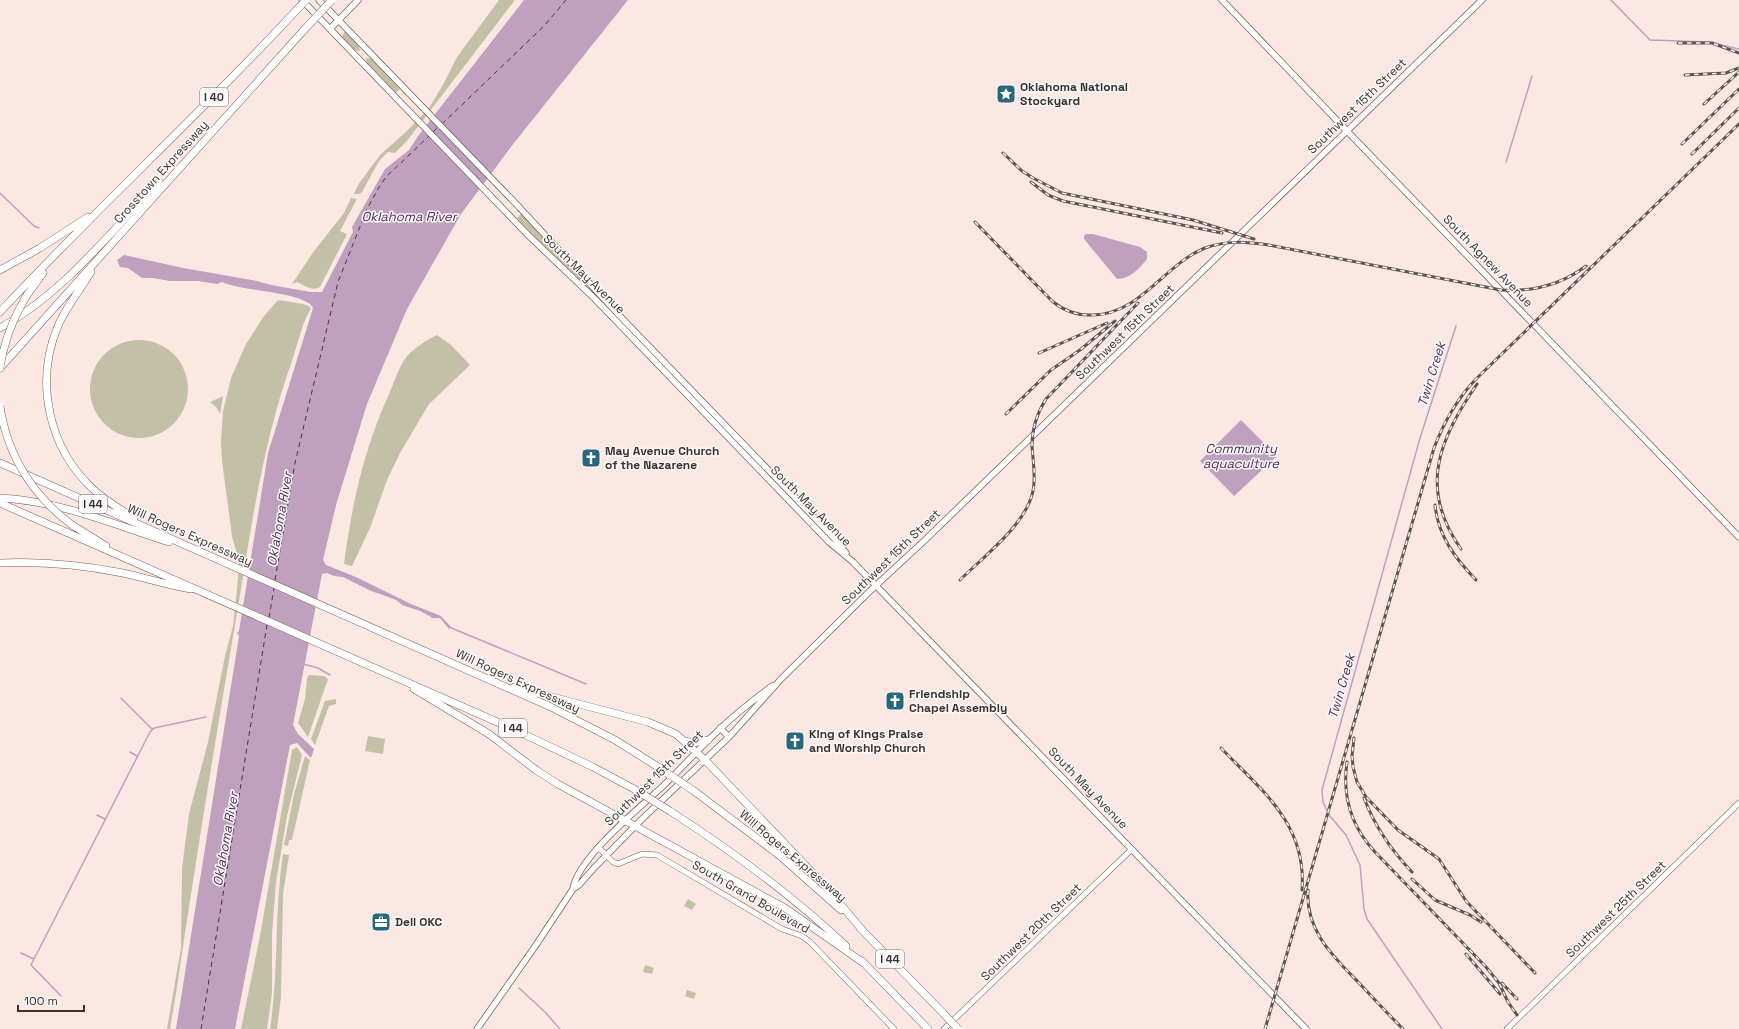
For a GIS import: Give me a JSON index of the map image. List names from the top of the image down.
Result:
{
  "streets": {
    "highway": [
      "I 40",
      "Crosstown Expressway",
      "I 44",
      "Will Rogers Expressway"
    ],
    "main road": ["Southwest 15th Street", "South Agnew Avenue", "South May Avenue"],
    "street": ["South Grand Boulevard", "Southwest 25th Street", "Southwest 20th Street"]
  },
  "crossings": [
    ["I 40", "Crosstown Expressway"],
    ["Southwest 15th Street", "South Agnew Avenue"],
    ["Southwest 15th Street", "South May Avenue"],
    ["Southwest 15th Street", "South Grand Boulevard"],
    ["South May Avenue", "Southwest 20th Street"]
  ],
  "water": ["Oklahoma River", "Twin Creek", "Community aquaculture"],
  "places": {
    "place": ["Oklahoma National Stockyard"],
    "church": ["May Avenue Church of the Nazarene", "Friendship Chapel Assembly", "King of Kings Praise and Worship Church"],
    "office": ["Dell OKC"]
  },
  "scale_bar": "100 m"
}
